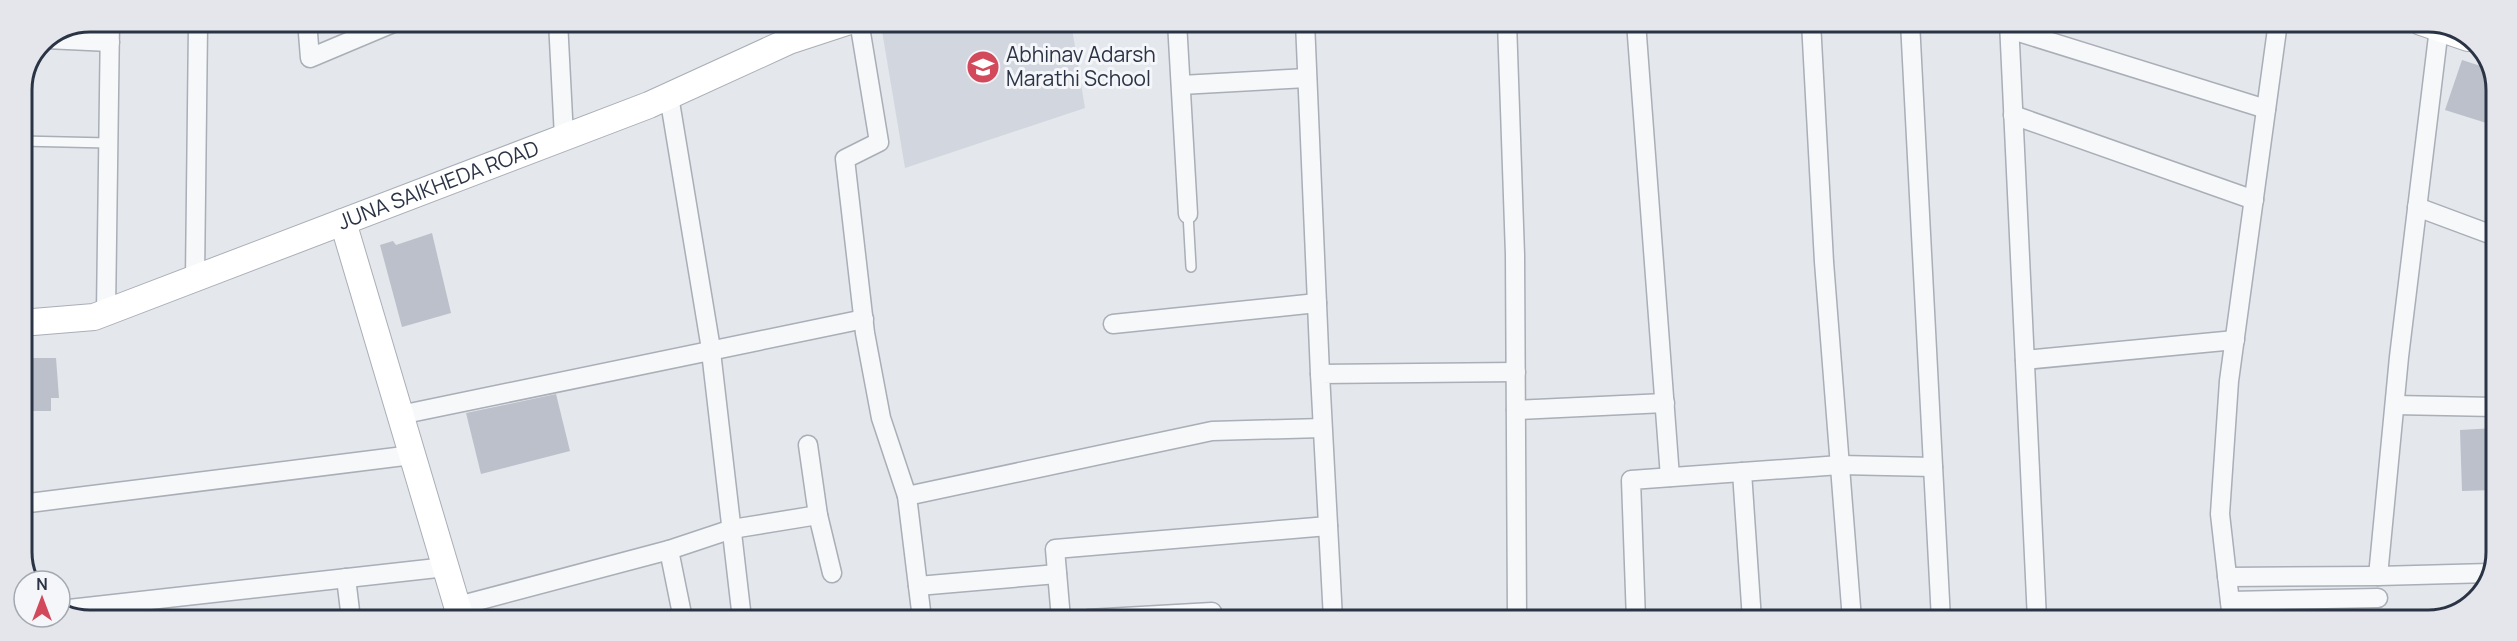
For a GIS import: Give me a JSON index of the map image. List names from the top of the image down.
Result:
{
  "streets": {
    "main road": ["JUNA SAIKHEDA ROAD"]
  },
  "places": {
    "school or university": ["Abhinav Adarsh Marathi School"]
  },
  "north": "top"
}
